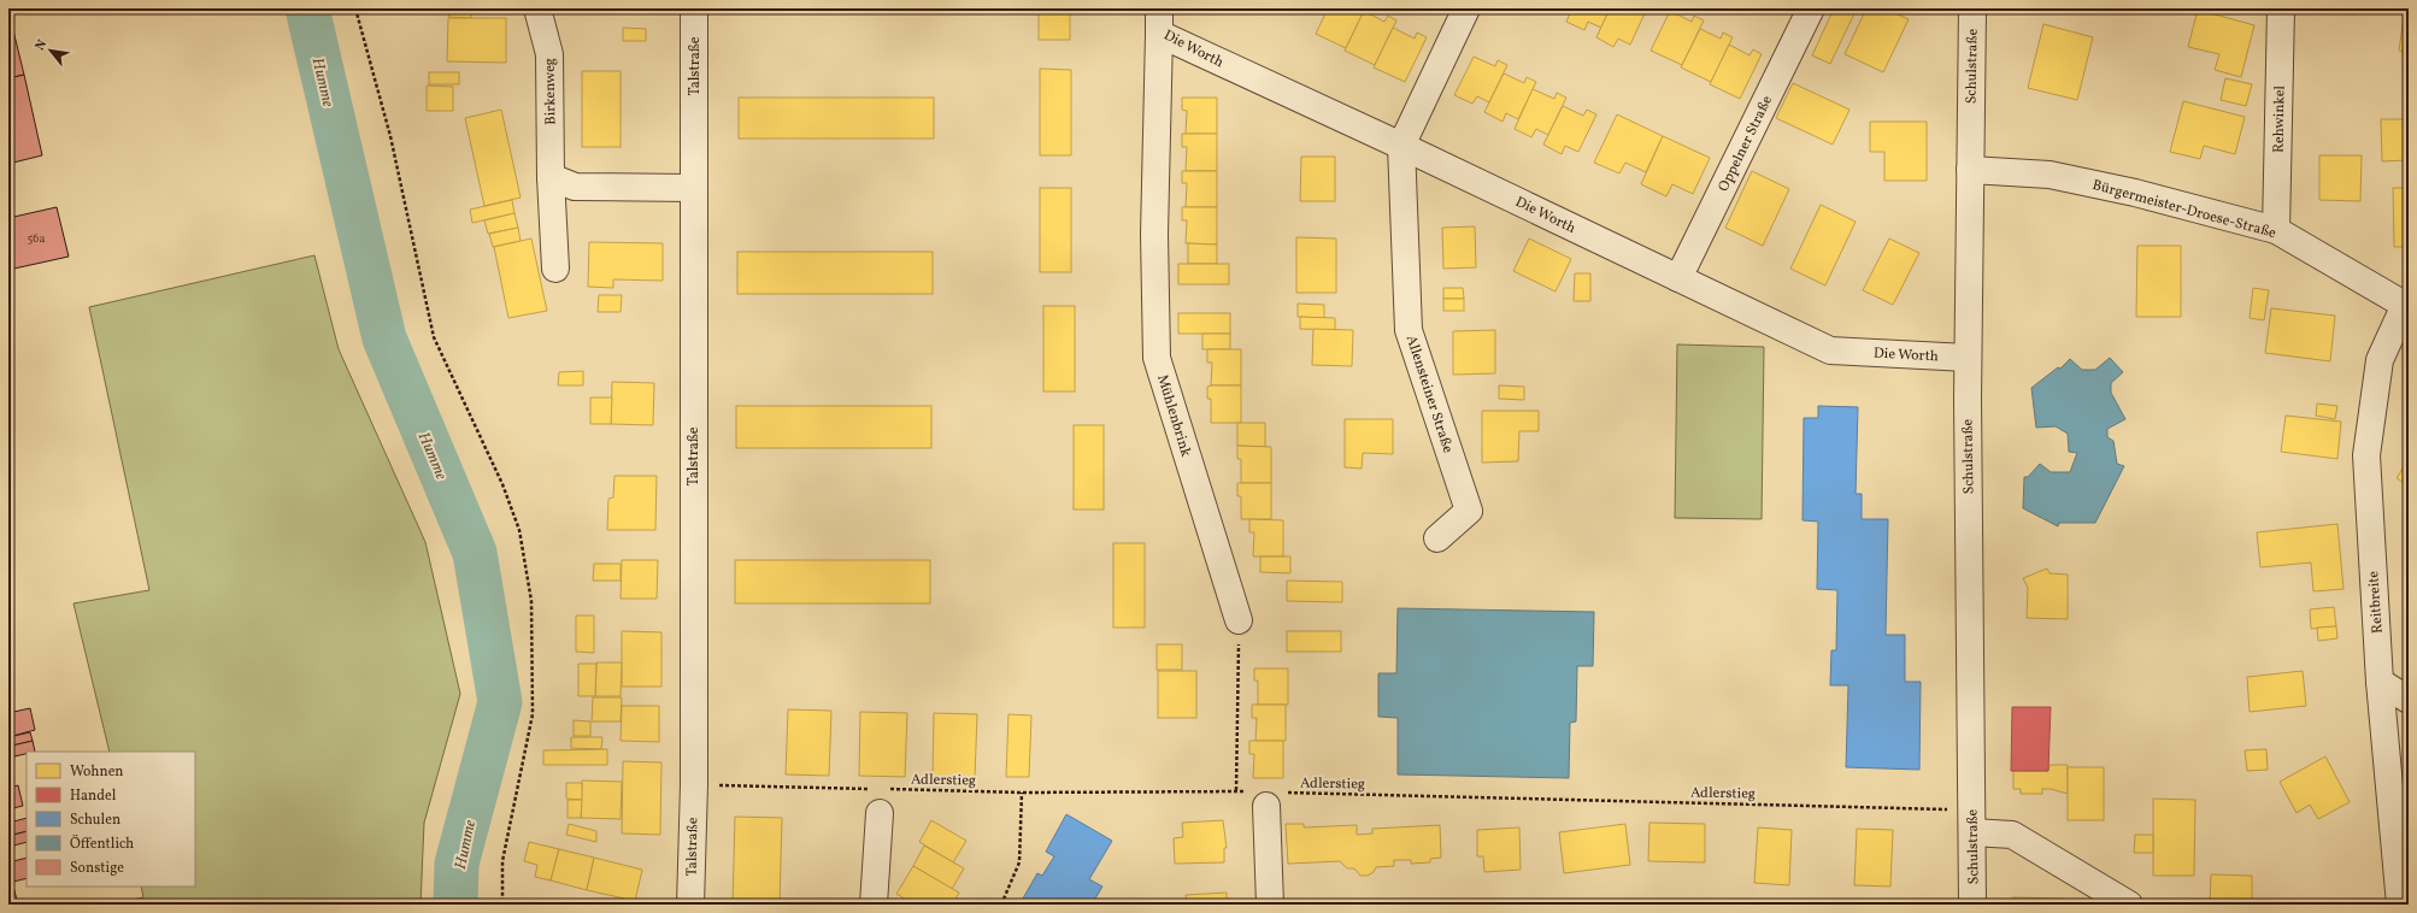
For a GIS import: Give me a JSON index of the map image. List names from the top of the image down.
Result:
{
  "streets": {
    "street": [
      "Die Worth",
      "Talstraße",
      "Schulstraße",
      "Birkenweg",
      "Rehwinkel",
      "Oppelner Straße",
      "Bürgermeister-Droese-Straße",
      "Allensteiner Straße",
      "Mühlenbrink",
      "Reitbreite"
    ],
    "path": ["Adlerstieg"]
  },
  "crossings": [
    ["Die Worth", "Schulstraße"],
    ["Die Worth", "Oppelner Straße"],
    ["Die Worth", "Allensteiner Straße"],
    ["Die Worth", "Mühlenbrink"],
    ["Schulstraße", "Bürgermeister-Droese-Straße"],
    ["Schulstraße", "Adlerstieg"],
    ["Rehwinkel", "Bürgermeister-Droese-Straße"],
    ["Bürgermeister-Droese-Straße", "Reitbreite"]
  ],
  "water": ["Humme"],
  "house_numbers": ["56a"],
  "legend": [
    "Wohnen",
    "Handel",
    "Schulen",
    "Öffentlich",
    "Sonstige"
  ],
  "north": "top left"
}
